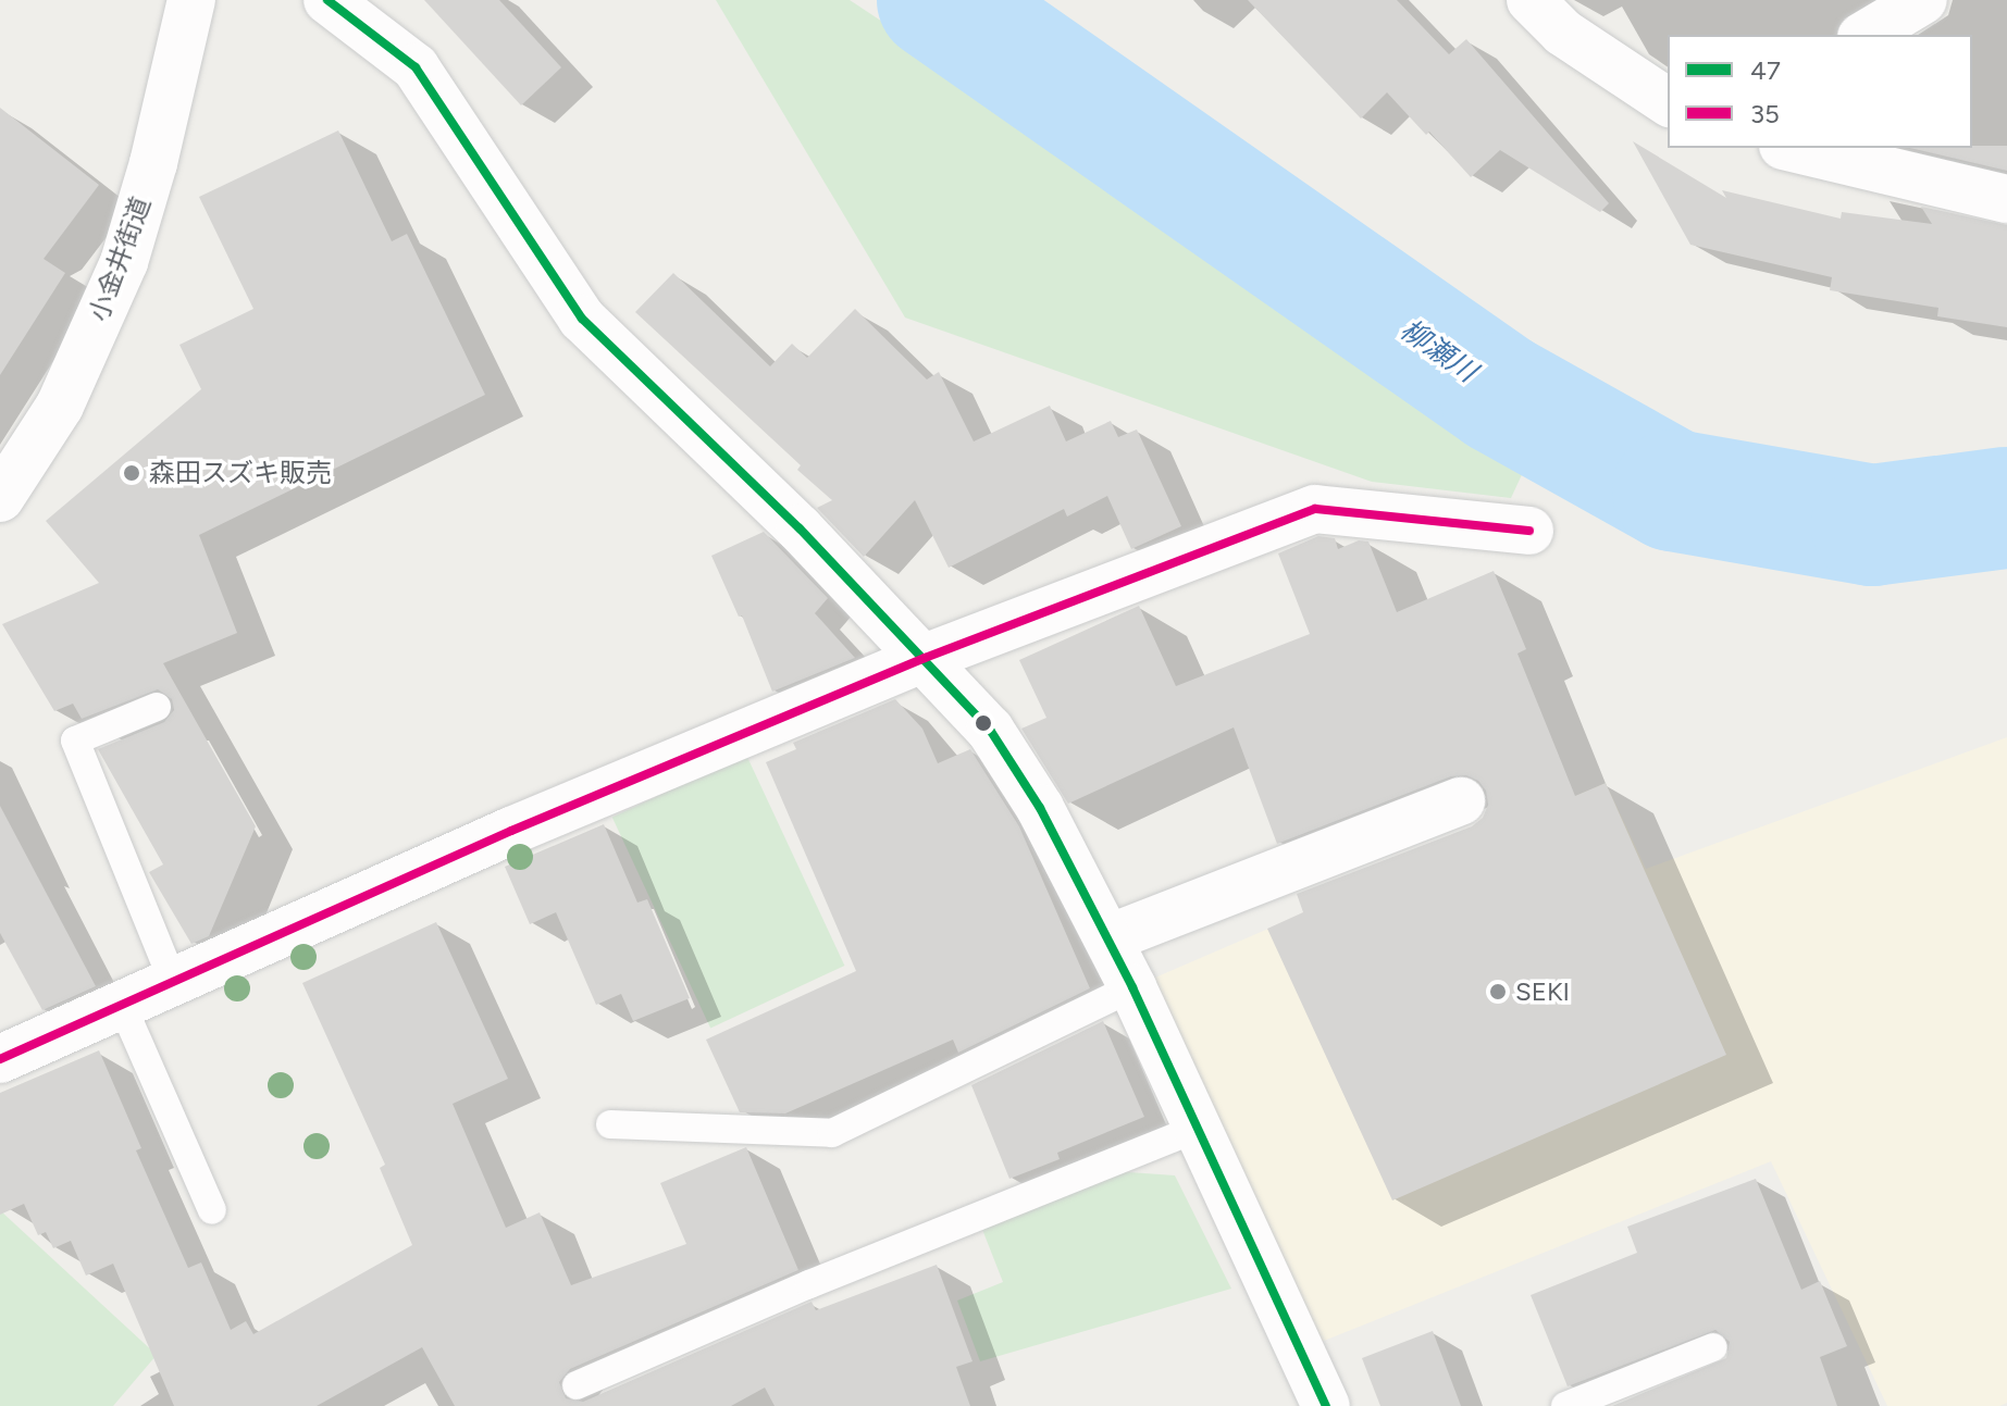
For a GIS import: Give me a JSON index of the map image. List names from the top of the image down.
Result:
{
  "streets": {
    "street": ["小金井街道"]
  },
  "water": ["柳瀬川"],
  "places": ["森田スズキ販売", "SEKI"],
  "lines": ["transit line 47", "transit line 35"],
  "legend": ["47", "35"]
}
